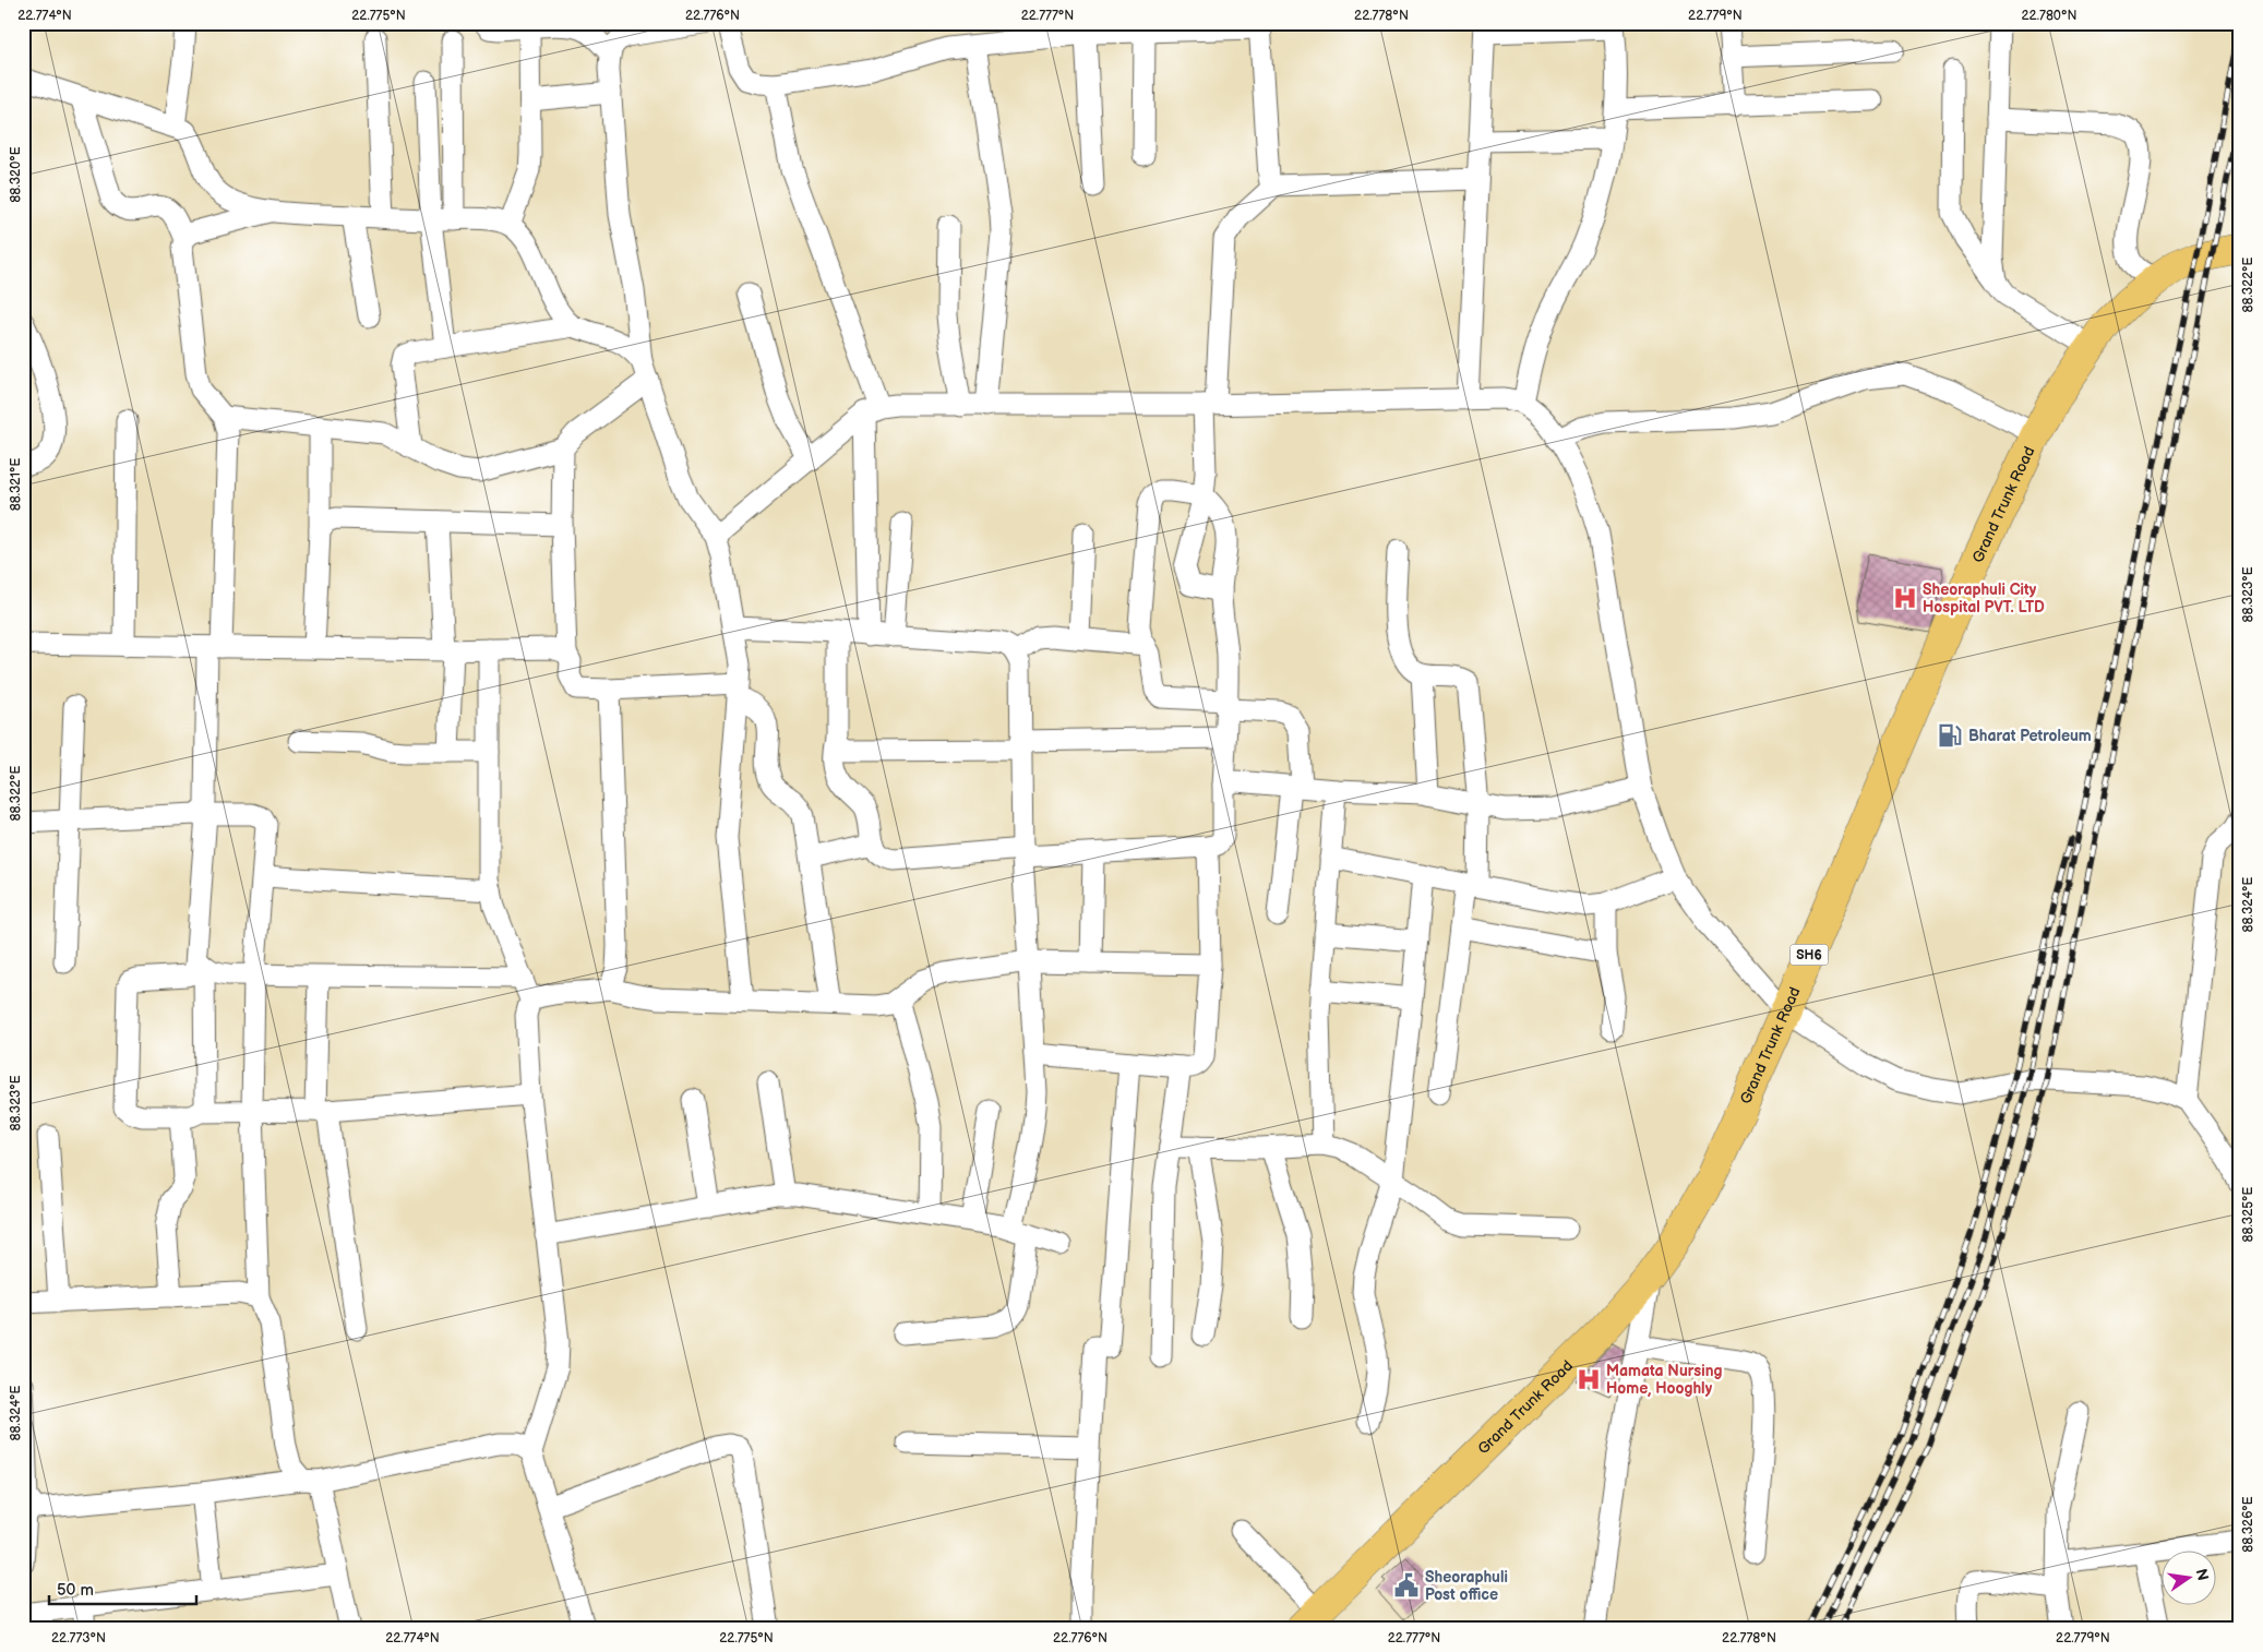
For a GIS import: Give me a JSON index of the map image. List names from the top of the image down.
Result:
{
  "streets": {
    "main road": ["Grand Trunk Road", "SH6"]
  },
  "places": {
    "hospital": ["Sheoraphuli City Hospital PVT. LTD", "Mamata Nursing Home, Hooghly"],
    "fuel station": ["Bharat Petroleum"],
    "public building": ["Sheoraphuli Post office"]
  },
  "scale_bar": "50 m",
  "north": "right",
  "coordinates": [
    "22.774°N",
    "22.775°N",
    "22.776°N",
    "22.777°N",
    "22.778°N",
    "22.779°N",
    "22.780°N",
    "88.320°E",
    "88.322°E",
    "88.321°E",
    "88.323°E",
    "88.324°E",
    "88.325°E",
    "88.326°E",
    "22.773°N"
  ]
}
